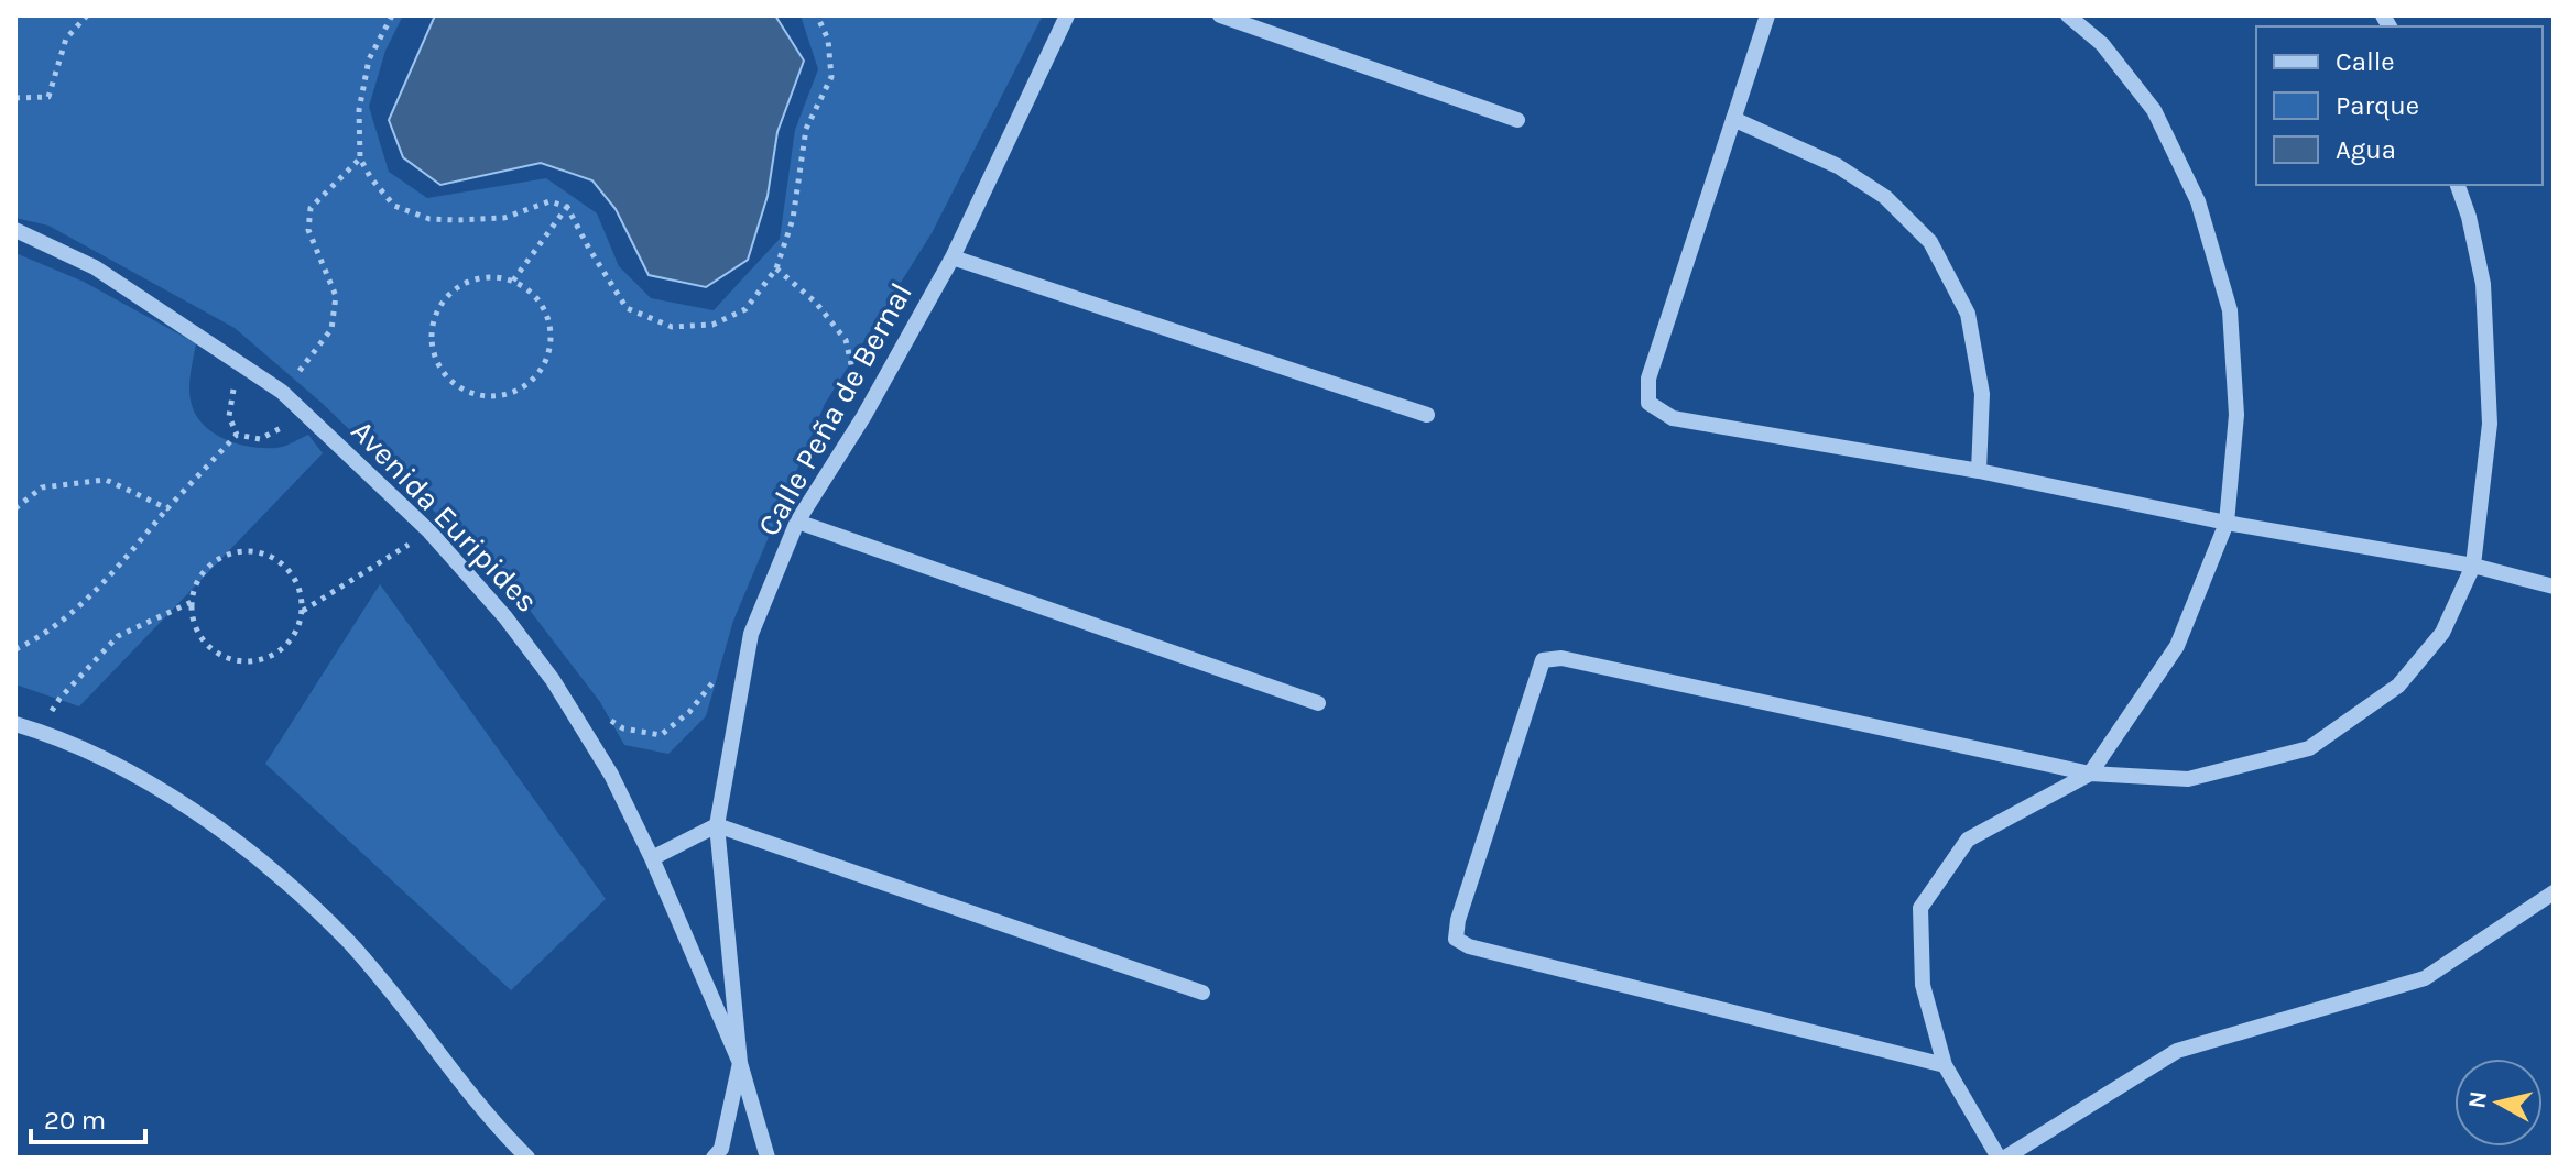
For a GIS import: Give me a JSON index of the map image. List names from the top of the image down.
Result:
{
  "streets": {
    "street": ["Calle Peña de Bernal", "Avenida Euripides"]
  },
  "crossings": [
    ["Calle Peña de Bernal", "Avenida Euripides"]
  ],
  "legend": ["Calle", "Parque", "Agua"],
  "scale_bar": "20 m",
  "north": "left"
}
